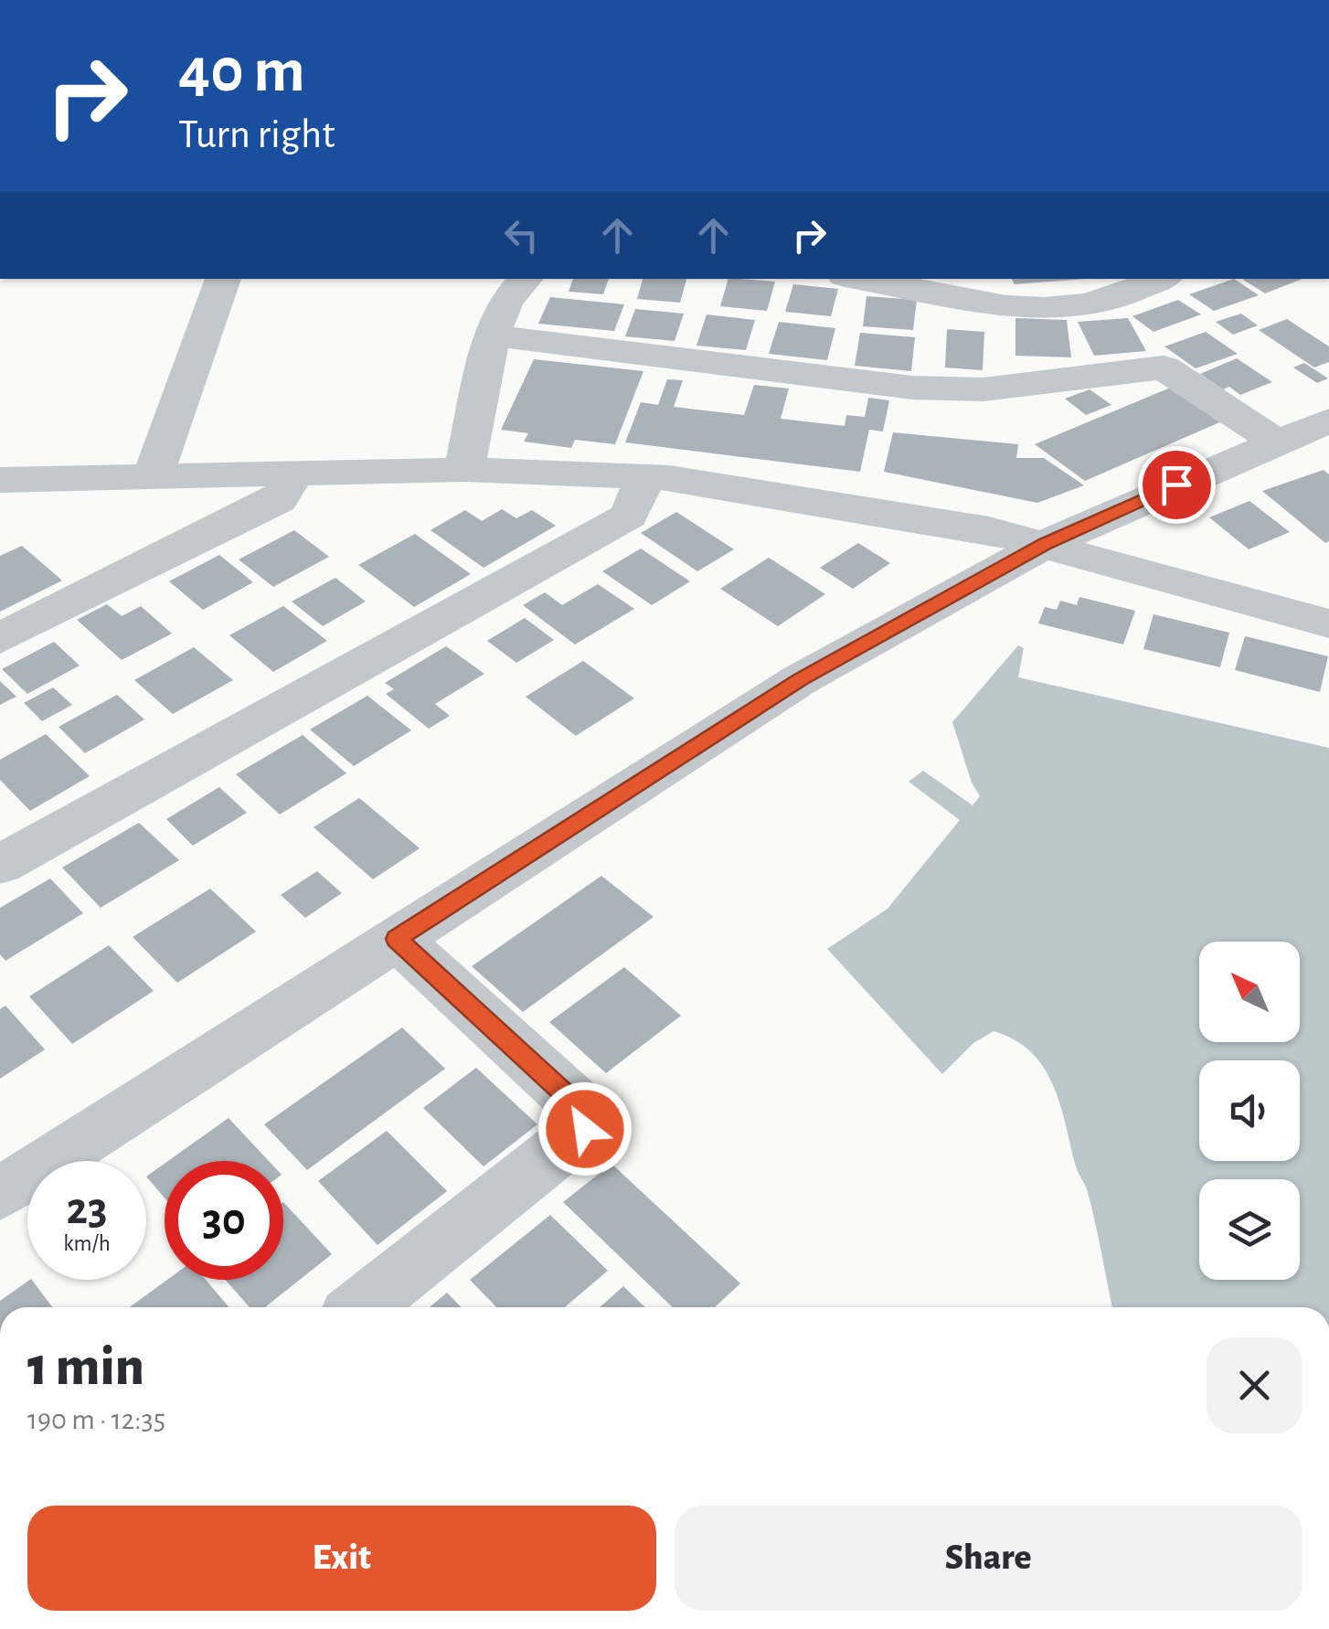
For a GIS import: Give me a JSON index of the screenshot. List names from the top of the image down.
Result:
{
  "north": "top left",
  "page": {
    "turn": ["40 m", "Turn right"],
    "speed": "23 km/h",
    "limit": "30",
    "heading": ["1 min", "190 m · 12:35"],
    "buttons": ["Exit", "Share"]
  }
}
